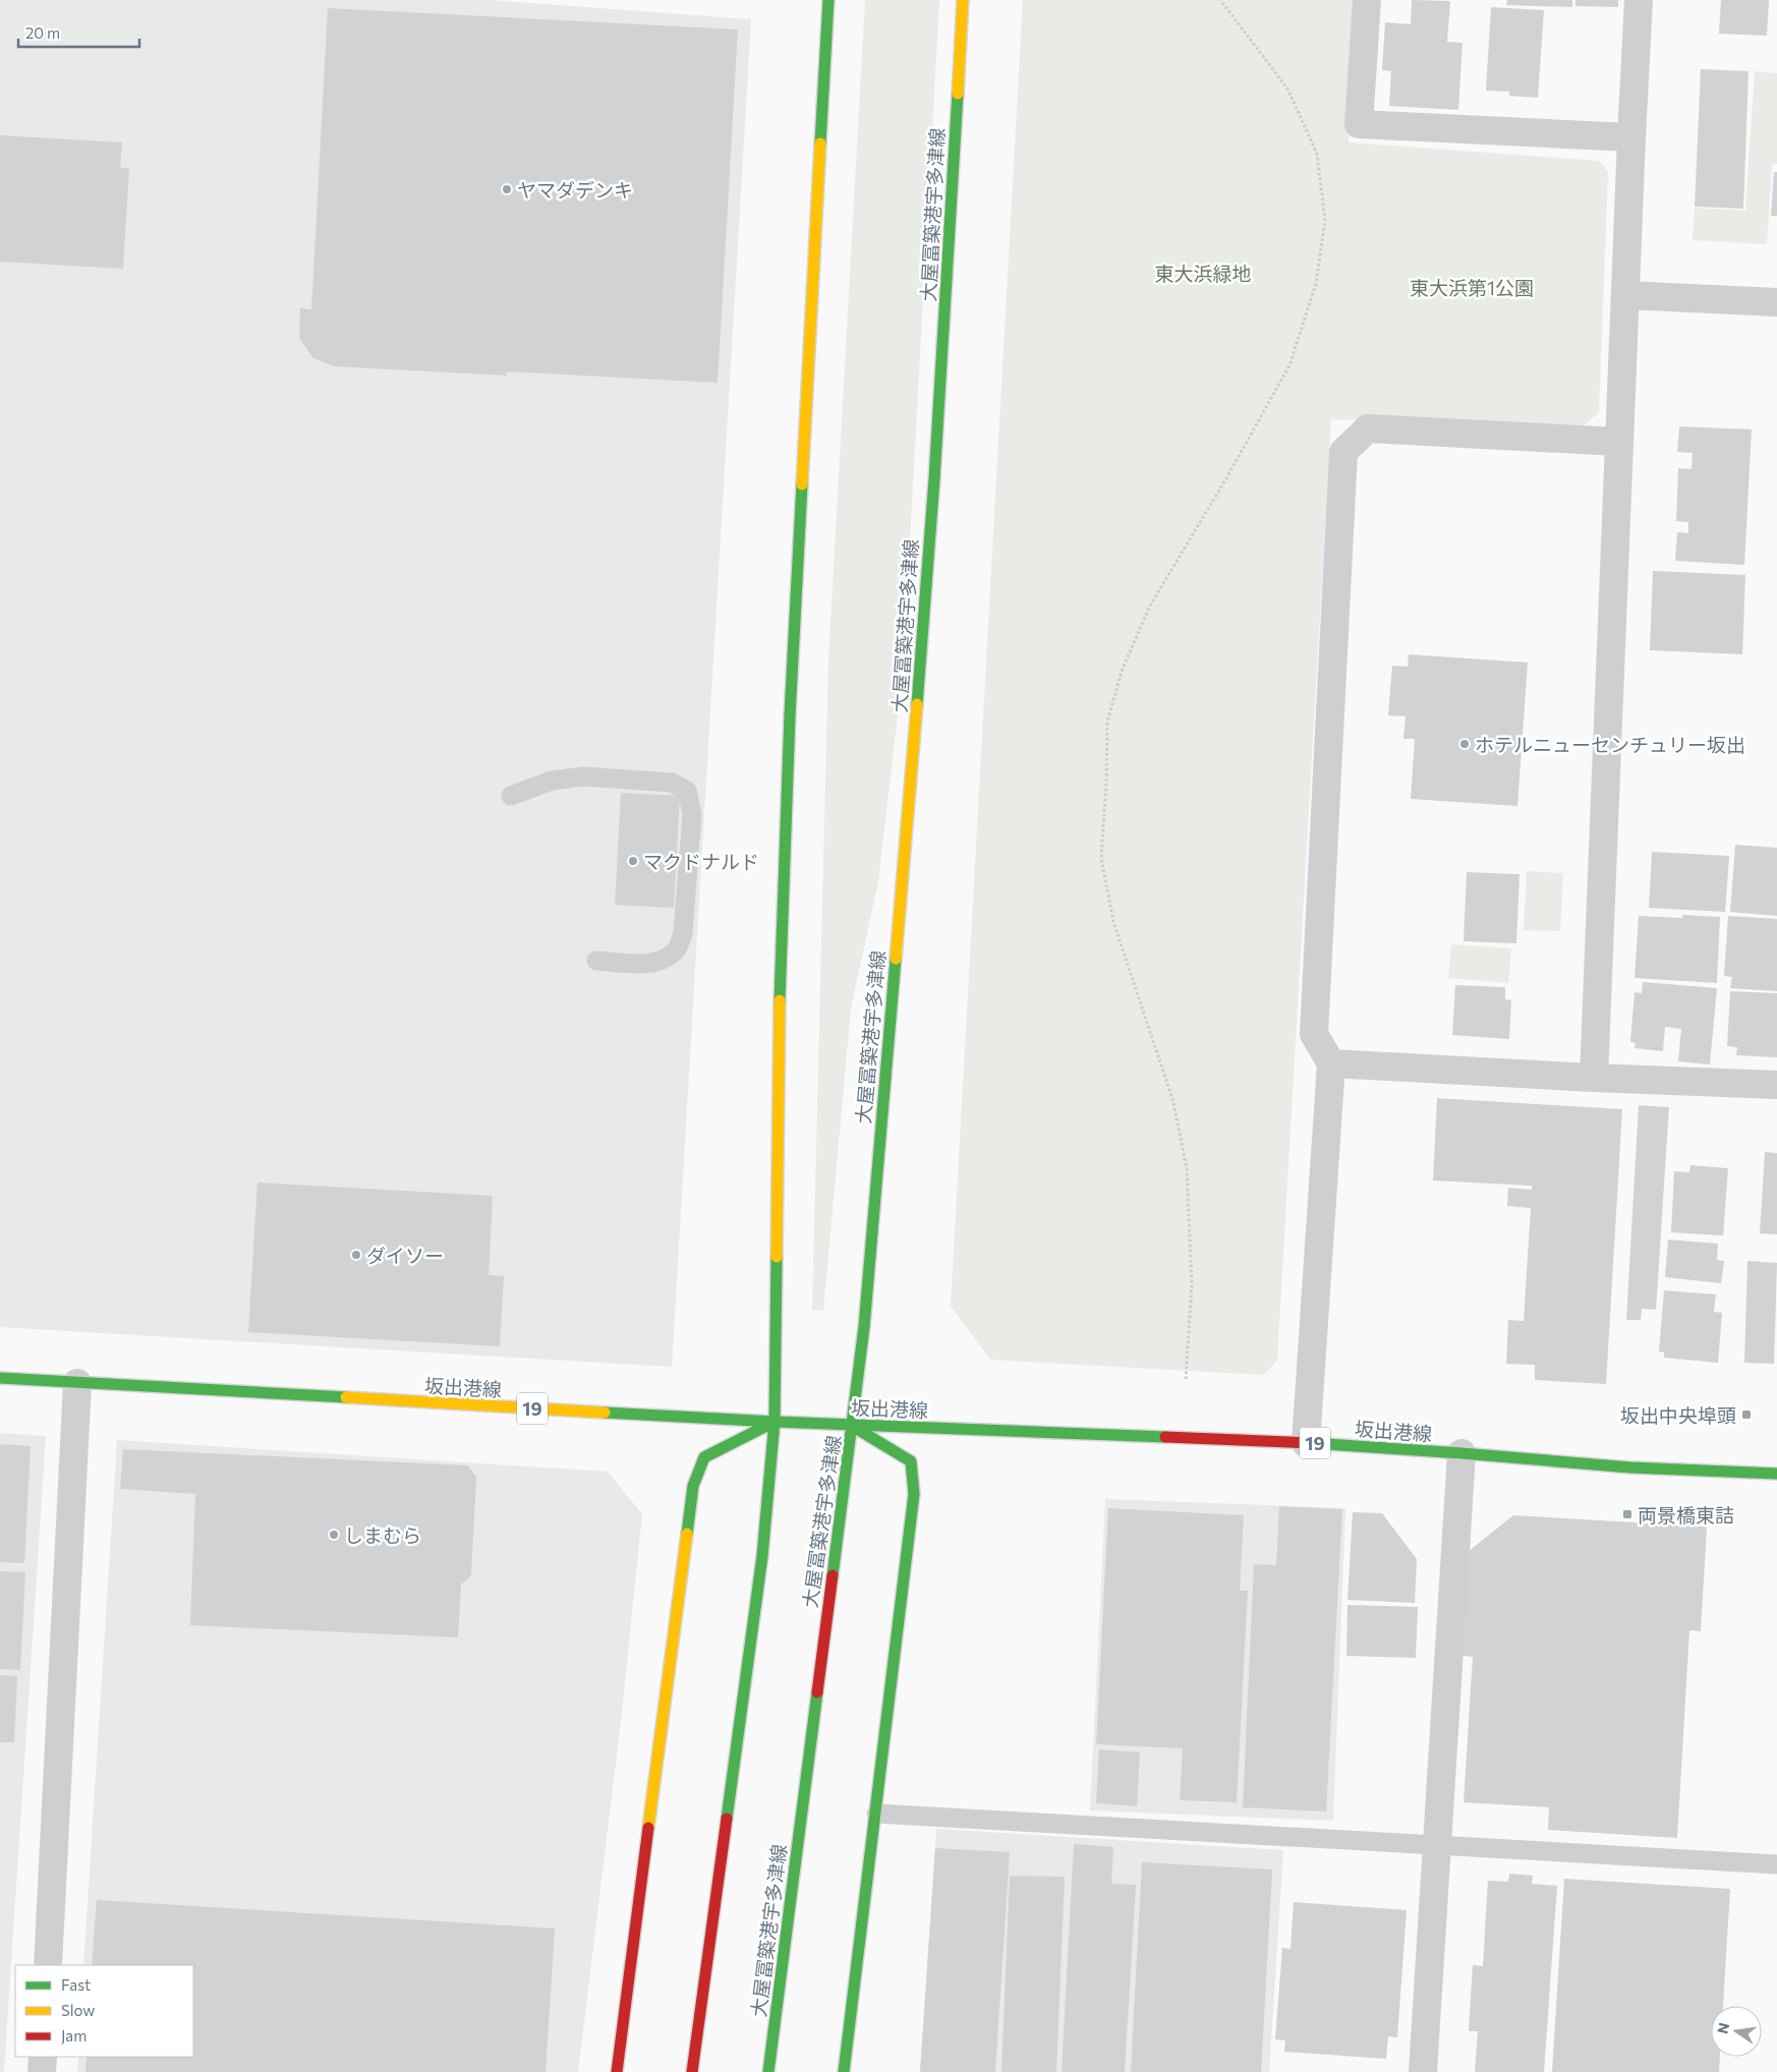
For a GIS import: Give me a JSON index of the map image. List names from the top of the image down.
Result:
{
  "streets": {
    "main road": ["大屋冨築港宇多津線", "坂出港線", "19"]
  },
  "crossings": [
    ["大屋冨築港宇多津線", "坂出港線"]
  ],
  "parks": ["東大浜緑地", "東大浜第1公園"],
  "places": {
    "other": [
      "ヤマダデンキ",
      "ホテルニューセンチュリー坂出",
      "マクドナルド",
      "ダイソー",
      "しまむら"
    ],
    "transit": ["坂出中央埠頭", "両景橋東詰"]
  },
  "legend": ["Fast", "Slow", "Jam"],
  "scale_bar": "20 m",
  "north": "left"
}
